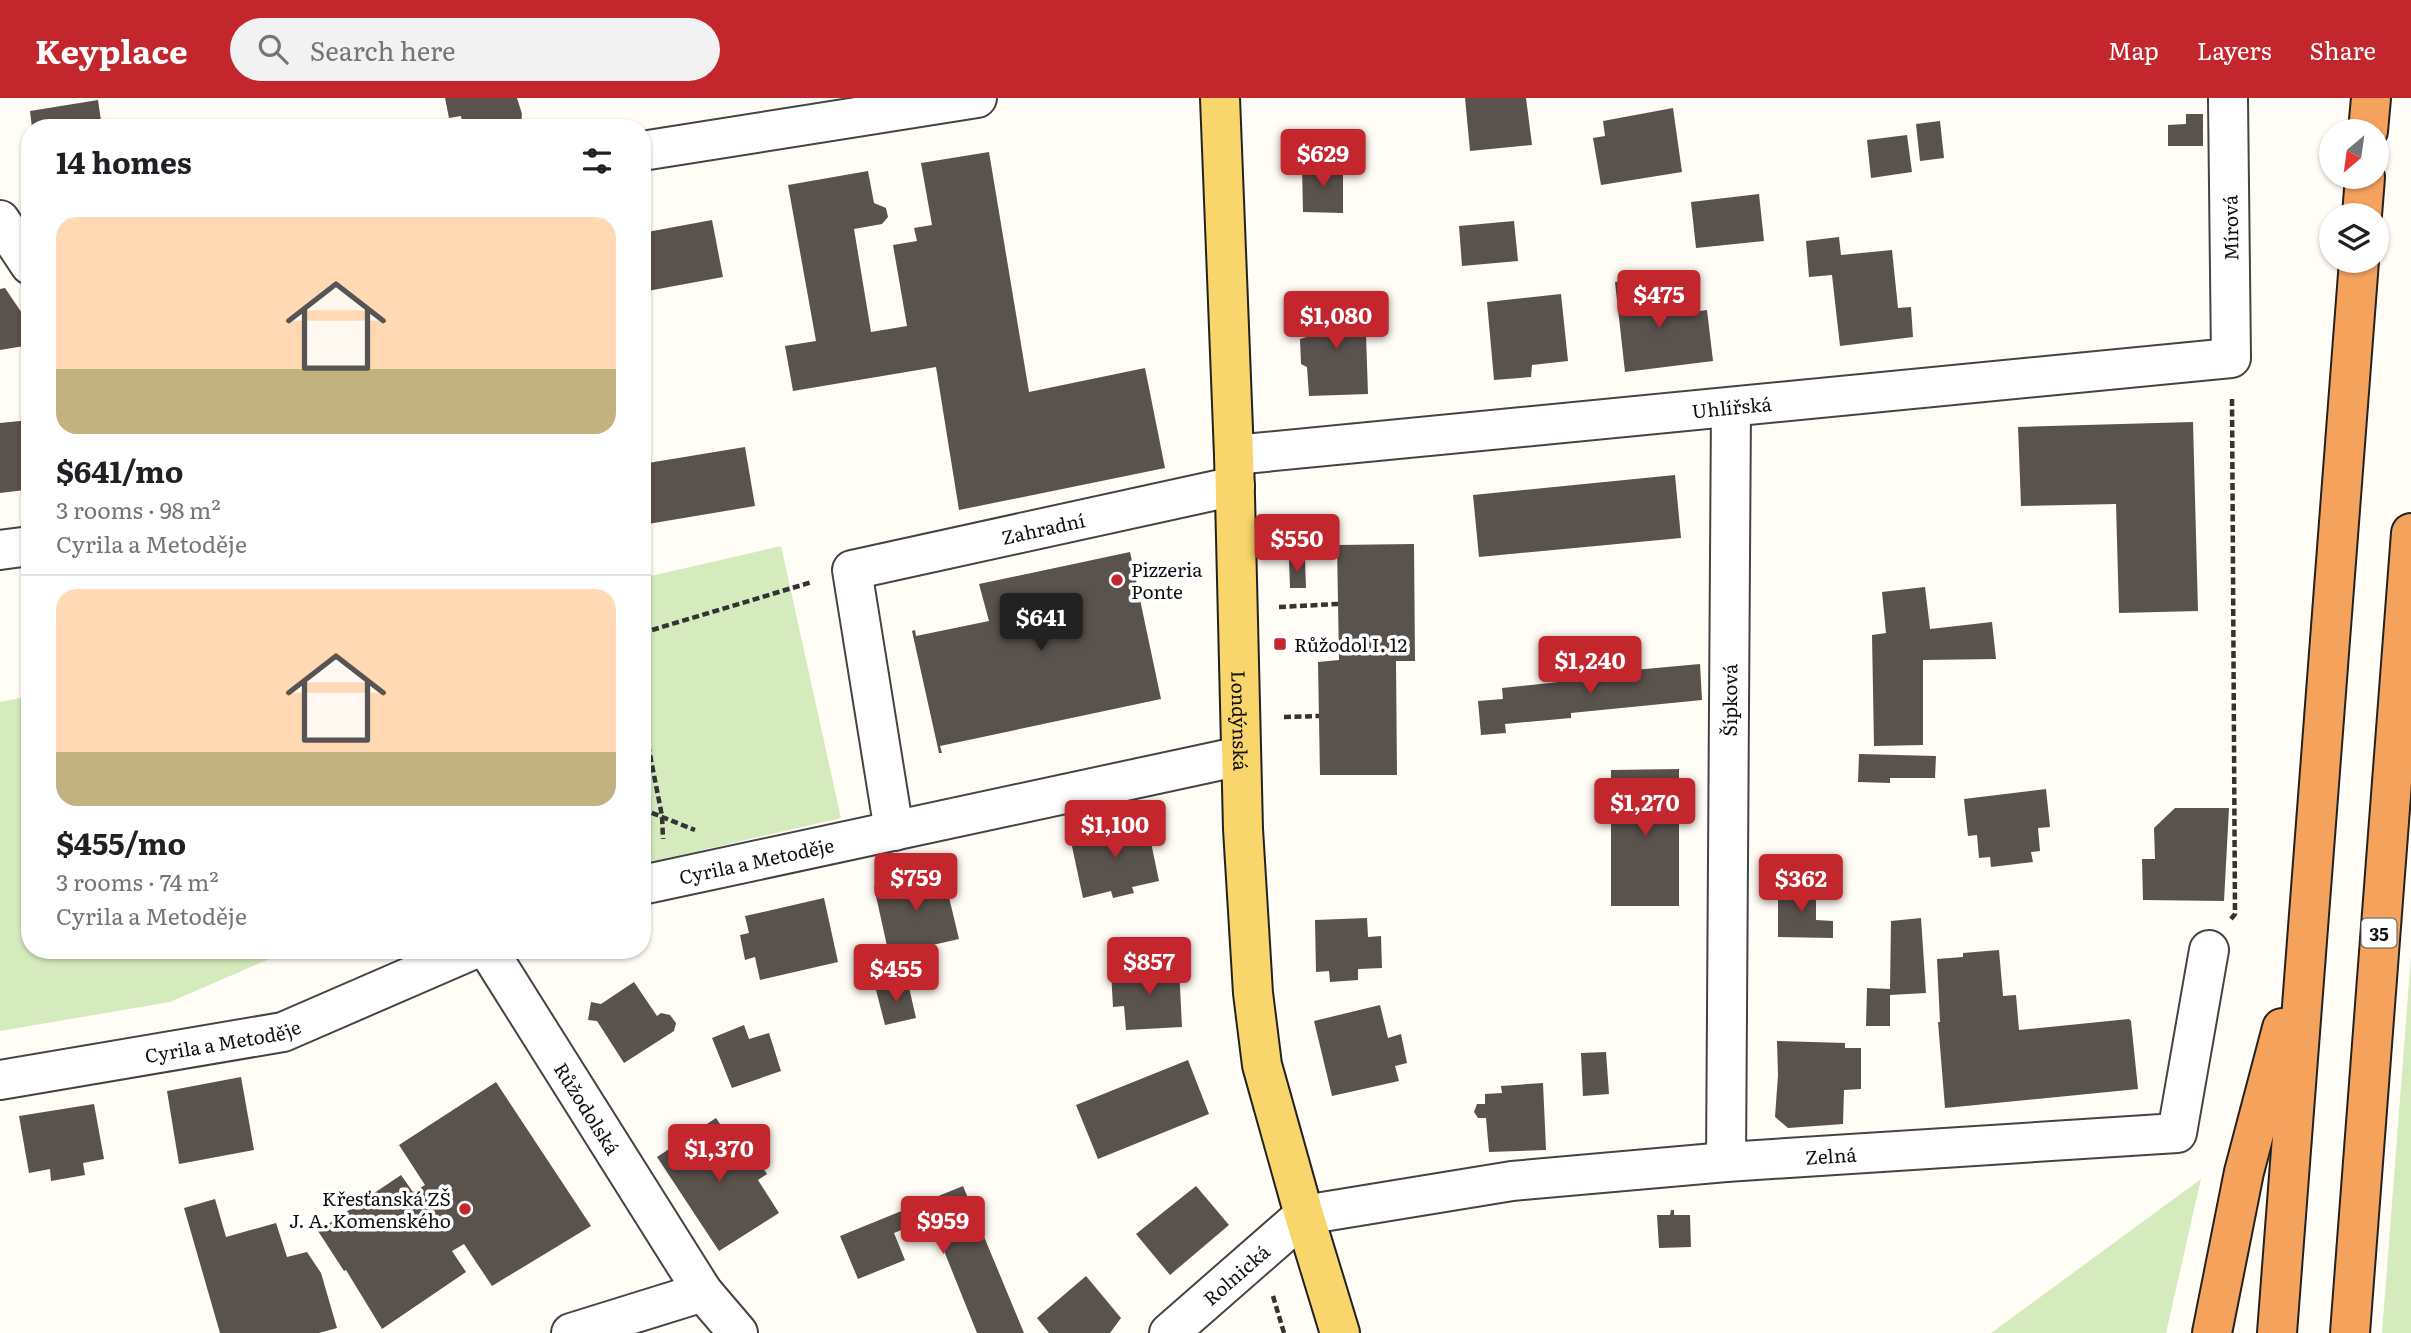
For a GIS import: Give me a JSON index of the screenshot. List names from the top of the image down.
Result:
{
  "streets": {
    "highway": ["35"],
    "main road": ["Londýnská"],
    "street": [
      "Mírová",
      "Uhlířská",
      "Zahradní",
      "Šípková",
      "Cyrila a Metoděje",
      "Růžodolská",
      "Zelná",
      "Rolnická"
    ]
  },
  "crossings": [
    ["Mírová", "Uhlířská"],
    ["Uhlířská", "Zahradní"],
    ["Uhlířská", "Šípková"],
    ["Uhlířská", "Londýnská"],
    ["Zahradní", "Londýnská"],
    ["Šípková", "Zelná"],
    ["Londýnská", "Cyrila a Metoděje"],
    ["Londýnská", "Zelná"],
    ["Londýnská", "Rolnická"],
    ["Zelná", "Rolnická"]
  ],
  "places": {
    "other": ["Pizzeria Ponte", "Křesťanská ZŠ J. A. Komenského"],
    "transit": ["Růžodol I. 12"]
  },
  "north": "bottom left",
  "page": {
    "header": "Keyplace",
    "search": "Search here",
    "nav": ["Map", "Layers", "Share"],
    "heading": "14 homes",
    "price": [
      "$629",
      "$475",
      "$1,080",
      "$550",
      "$641",
      "$1,240",
      "$1,270",
      "$1,100",
      "$759",
      "$362",
      "$857",
      "$455",
      "$1,370",
      "$959"
    ],
    "list": [
      {
        "name": "$641/mo",
        "note": "3 rooms · 98 m² · Cyrila a Metoděje"
      },
      {
        "name": "$455/mo",
        "note": "3 rooms · 74 m² · Cyrila a Metoděje"
      }
    ]
  }
}
